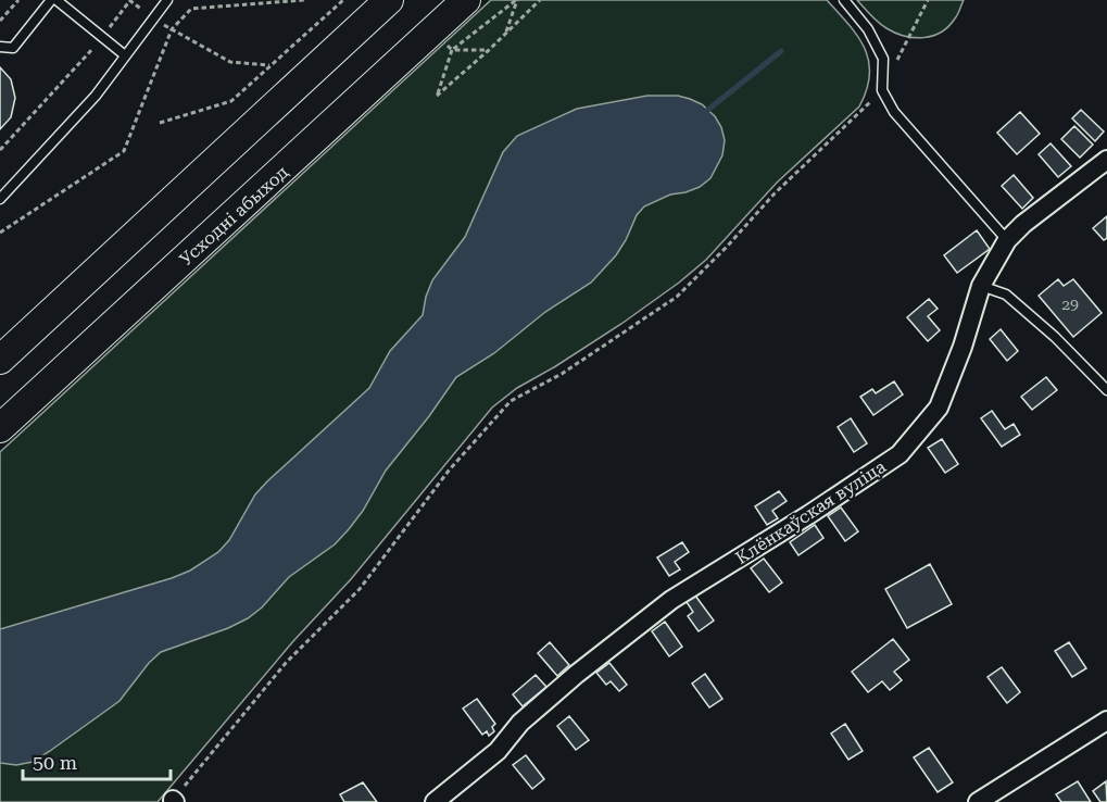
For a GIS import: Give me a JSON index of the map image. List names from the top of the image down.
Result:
{
  "streets": {
    "main road": ["Усходні абыход"],
    "street": ["Клёнкаўская вуліца"]
  },
  "house_numbers": ["29"],
  "scale_bar": "50 m"
}
